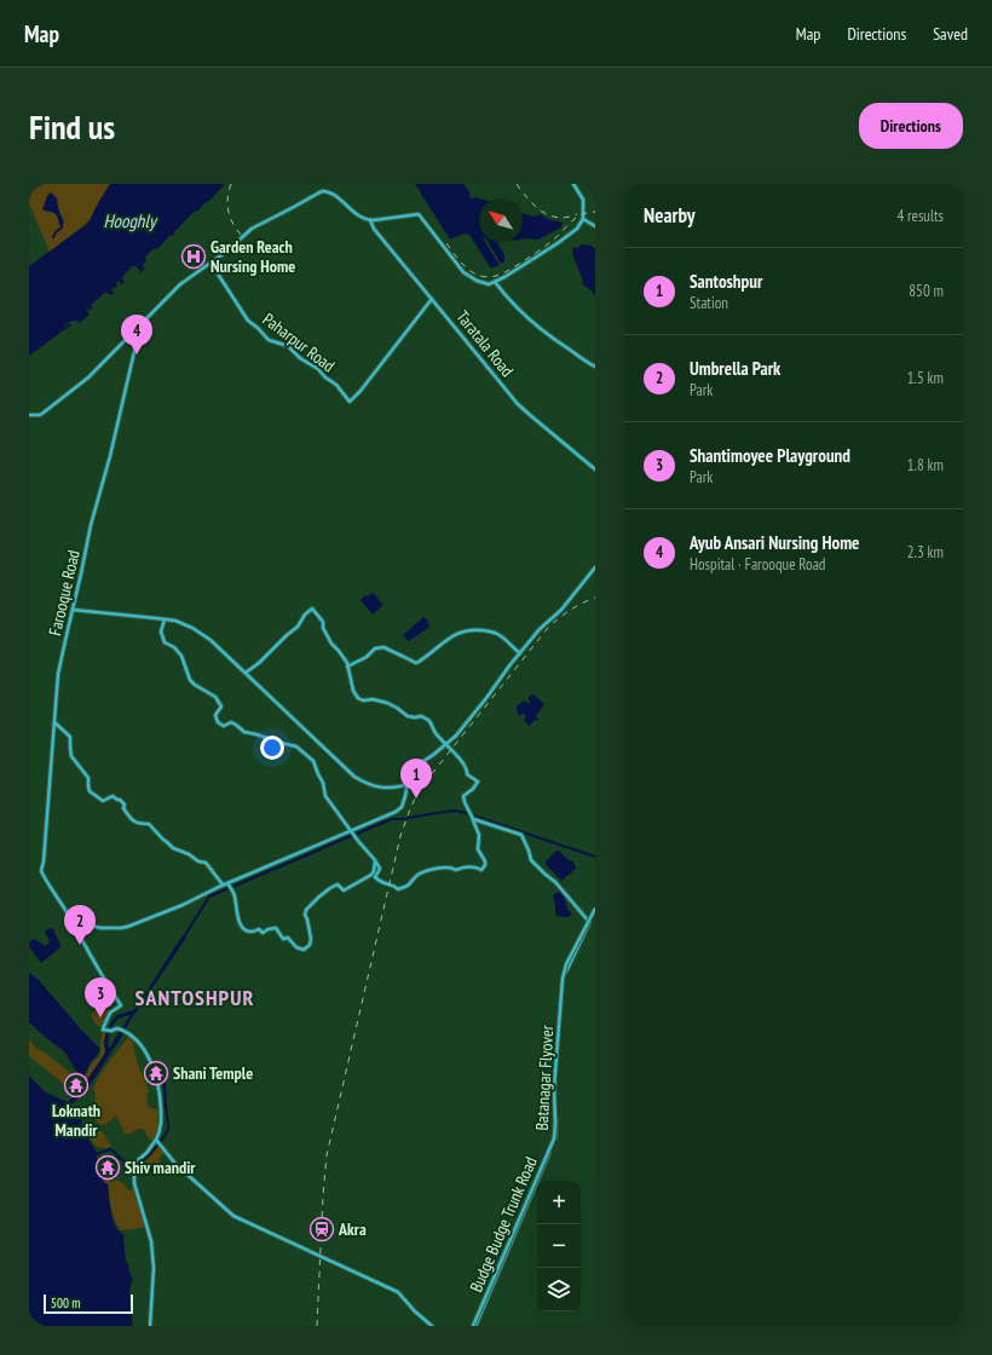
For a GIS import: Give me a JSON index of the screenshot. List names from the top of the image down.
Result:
{
  "streets": {
    "street": [
      "Paharpur Road",
      "Taratala Road",
      "Farooque Road",
      "Batanagar Flyover",
      "Budge Budge Trunk Road"
    ]
  },
  "crossings": [
    ["Paharpur Road", "Taratala Road"],
    ["Batanagar Flyover", "Budge Budge Trunk Road"]
  ],
  "districts": ["SANTOSHPUR"],
  "water": ["Hooghly"],
  "places": {
    "hospital": ["Garden Reach Nursing Home"],
    "temple": ["Shani Temple", "Loknath Mandir", "Shiv mandir"],
    "station": ["Akra"]
  },
  "scale_bar": "500 m",
  "north": "top left",
  "page": {
    "header": "Map",
    "nav": ["Map", "Directions", "Saved"],
    "buttons": "Directions",
    "title": "Find us",
    "heading": ["Nearby", "4 results"],
    "list": [
      {
        "mark": "1",
        "name": "Santoshpur",
        "note": "Station",
        "value": "850 m"
      },
      {
        "mark": "2",
        "name": "Umbrella Park",
        "note": "Park",
        "value": "1.5 km"
      },
      {
        "mark": "3",
        "name": "Shantimoyee Playground",
        "note": "Park",
        "value": "1.8 km"
      },
      {
        "mark": "4",
        "name": "Ayub Ansari Nursing Home",
        "note": "Hospital · Farooque Road",
        "value": "2.3 km"
      }
    ],
    "pins": [
      "4",
      "1",
      "2",
      "3"
    ],
    "map_buttons": ["+", "−"],
    "scale": "500 m"
  }
}
